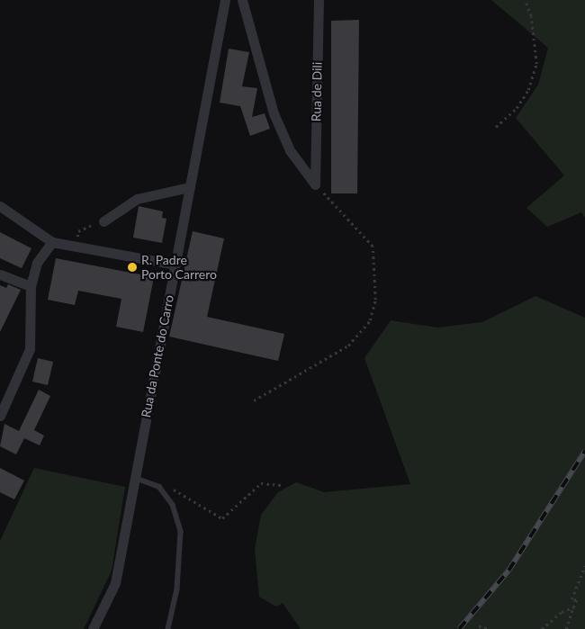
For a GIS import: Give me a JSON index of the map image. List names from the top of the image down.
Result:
{
  "streets": {
    "street": ["Rua de Dili", "Rua da Ponte do Carro"]
  },
  "places": ["R. Padre Porto Carrero"]
}
